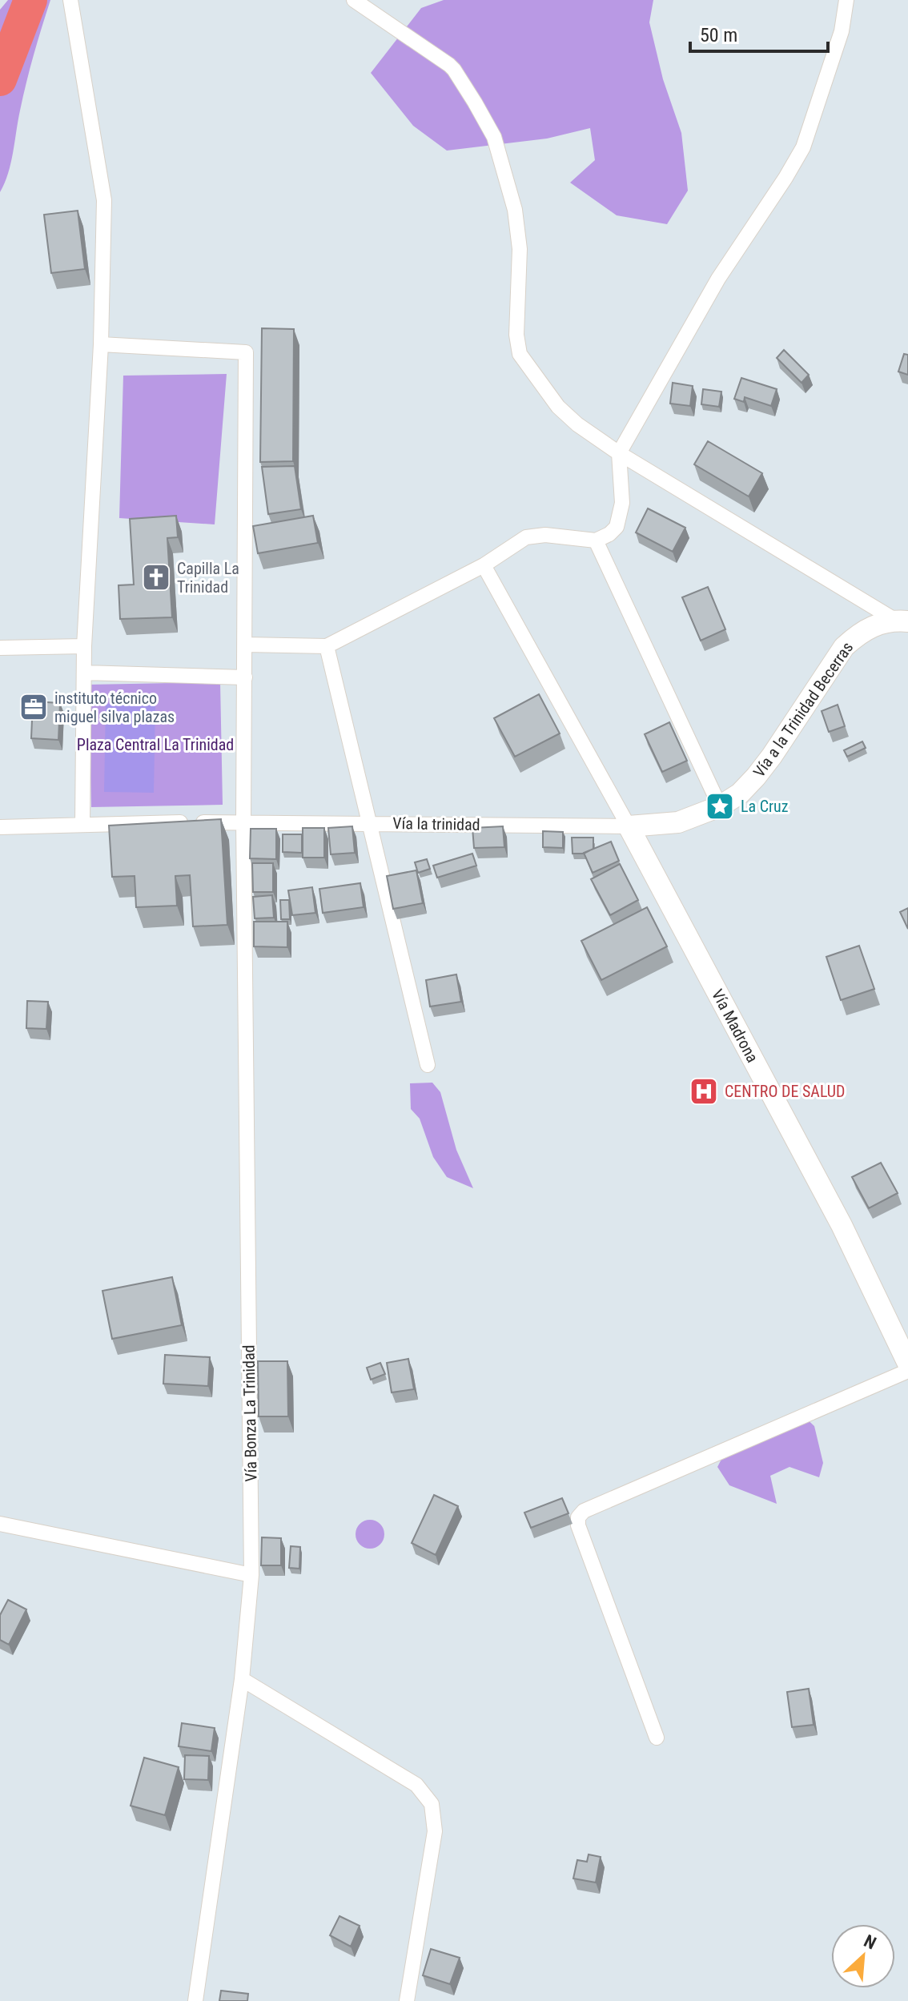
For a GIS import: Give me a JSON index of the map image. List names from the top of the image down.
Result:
{
  "streets": {
    "street": [
      "Vía a la Trinidad Becerras",
      "Vía la trinidad",
      "Vía Madrona",
      "Vía Bonza La Trinidad"
    ]
  },
  "crossings": [
    ["Vía a la Trinidad Becerras", "Vía la trinidad"],
    ["Vía a la Trinidad Becerras", "Vía Madrona"],
    ["Vía la trinidad", "Vía Madrona"],
    ["Vía la trinidad", "Vía Bonza La Trinidad"]
  ],
  "parks": ["Plaza Central La Trinidad"],
  "places": {
    "church": ["Capilla La Trinidad"],
    "office": ["instituto técnico miguel silva plazas"],
    "place": ["La Cruz"],
    "hospital": ["CENTRO DE SALUD"]
  },
  "scale_bar": "50 m",
  "north": "top right"
}
